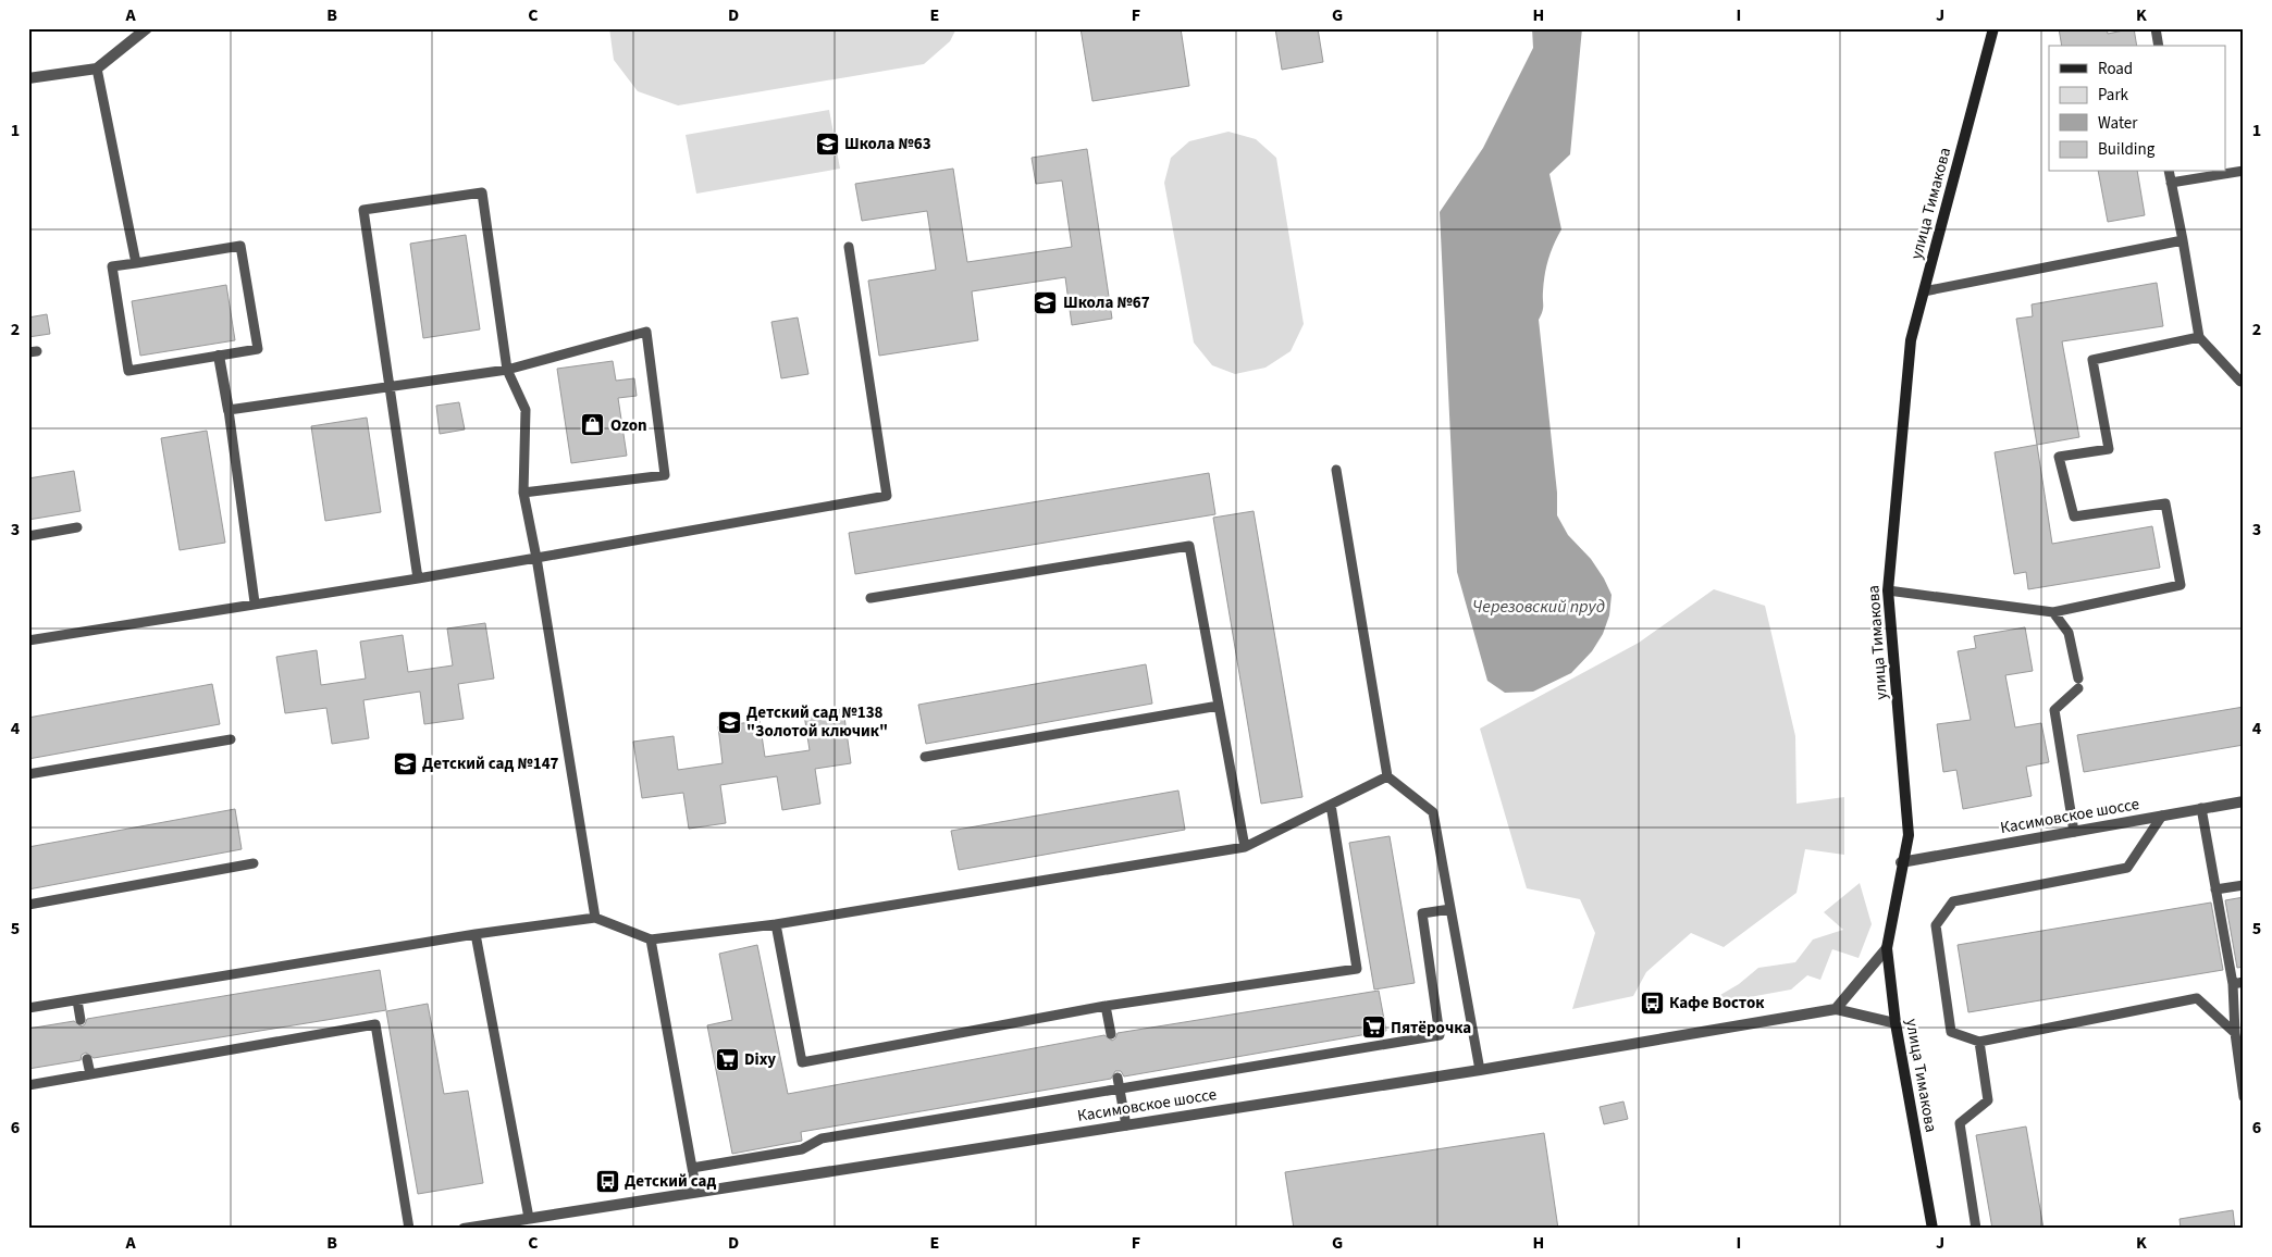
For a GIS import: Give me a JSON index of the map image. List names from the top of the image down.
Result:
{
  "streets": {
    "street": ["улица Тимакова", "Касимовское шоссе"]
  },
  "crossings": [
    ["улица Тимакова", "Касимовское шоссе"]
  ],
  "water": ["Черезовский пруд"],
  "places": {
    "school or university": [
      "Школа №63",
      "Школа №67",
      "Детский сад №138 \"Золотой ключик\"",
      "Детский сад №147"
    ],
    "shop": ["Ozon"],
    "bus stop": ["Кафе Восток", "Детский сад"],
    "supermarket": ["Пятёрочка", "Dixy"]
  },
  "legend": [
    "Road",
    "Park",
    "Water",
    "Building"
  ],
  "grid": {
    "columns": [
      "A",
      "B",
      "C",
      "D",
      "E",
      "F",
      "G",
      "H",
      "I",
      "J",
      "K"
    ],
    "rows": [
      "1",
      "2",
      "3",
      "4",
      "5",
      "6"
    ]
  }
}
